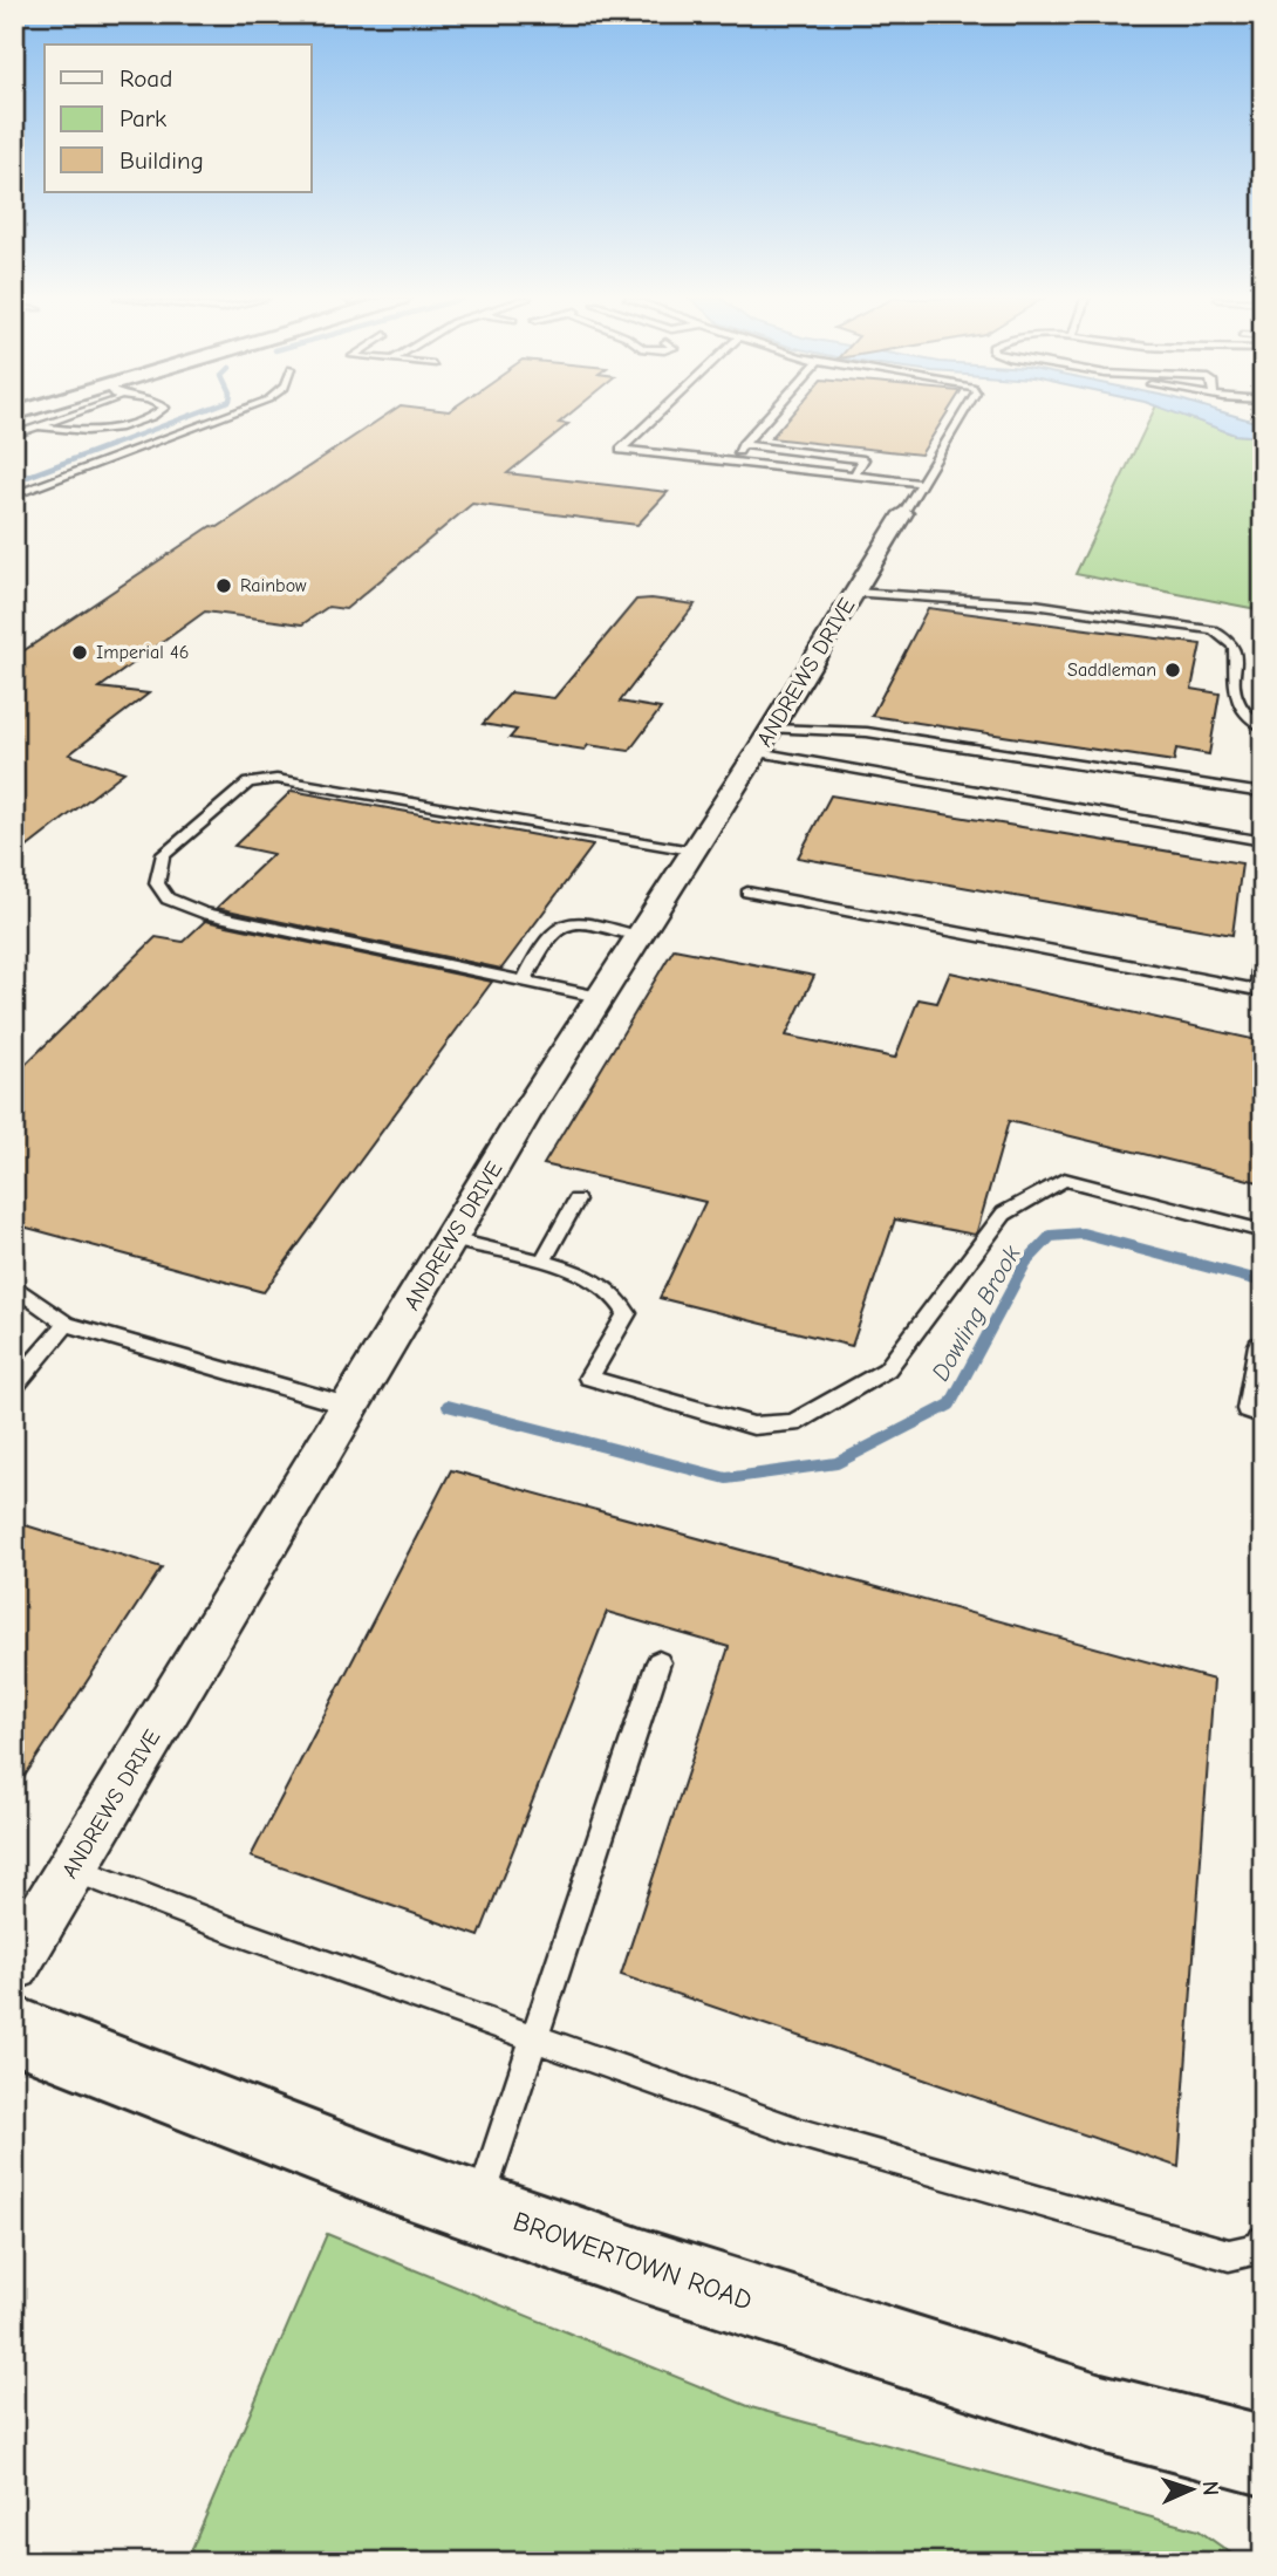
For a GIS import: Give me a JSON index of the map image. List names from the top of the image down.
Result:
{
  "streets": {
    "main road": ["BROWERTOWN ROAD"],
    "street": ["ANDREWS DRIVE"]
  },
  "water": ["Dowling Brook"],
  "places": ["Rainbow", "Imperial 46", "Saddleman"],
  "legend": ["Road", "Park", "Building"],
  "north": "right"
}
